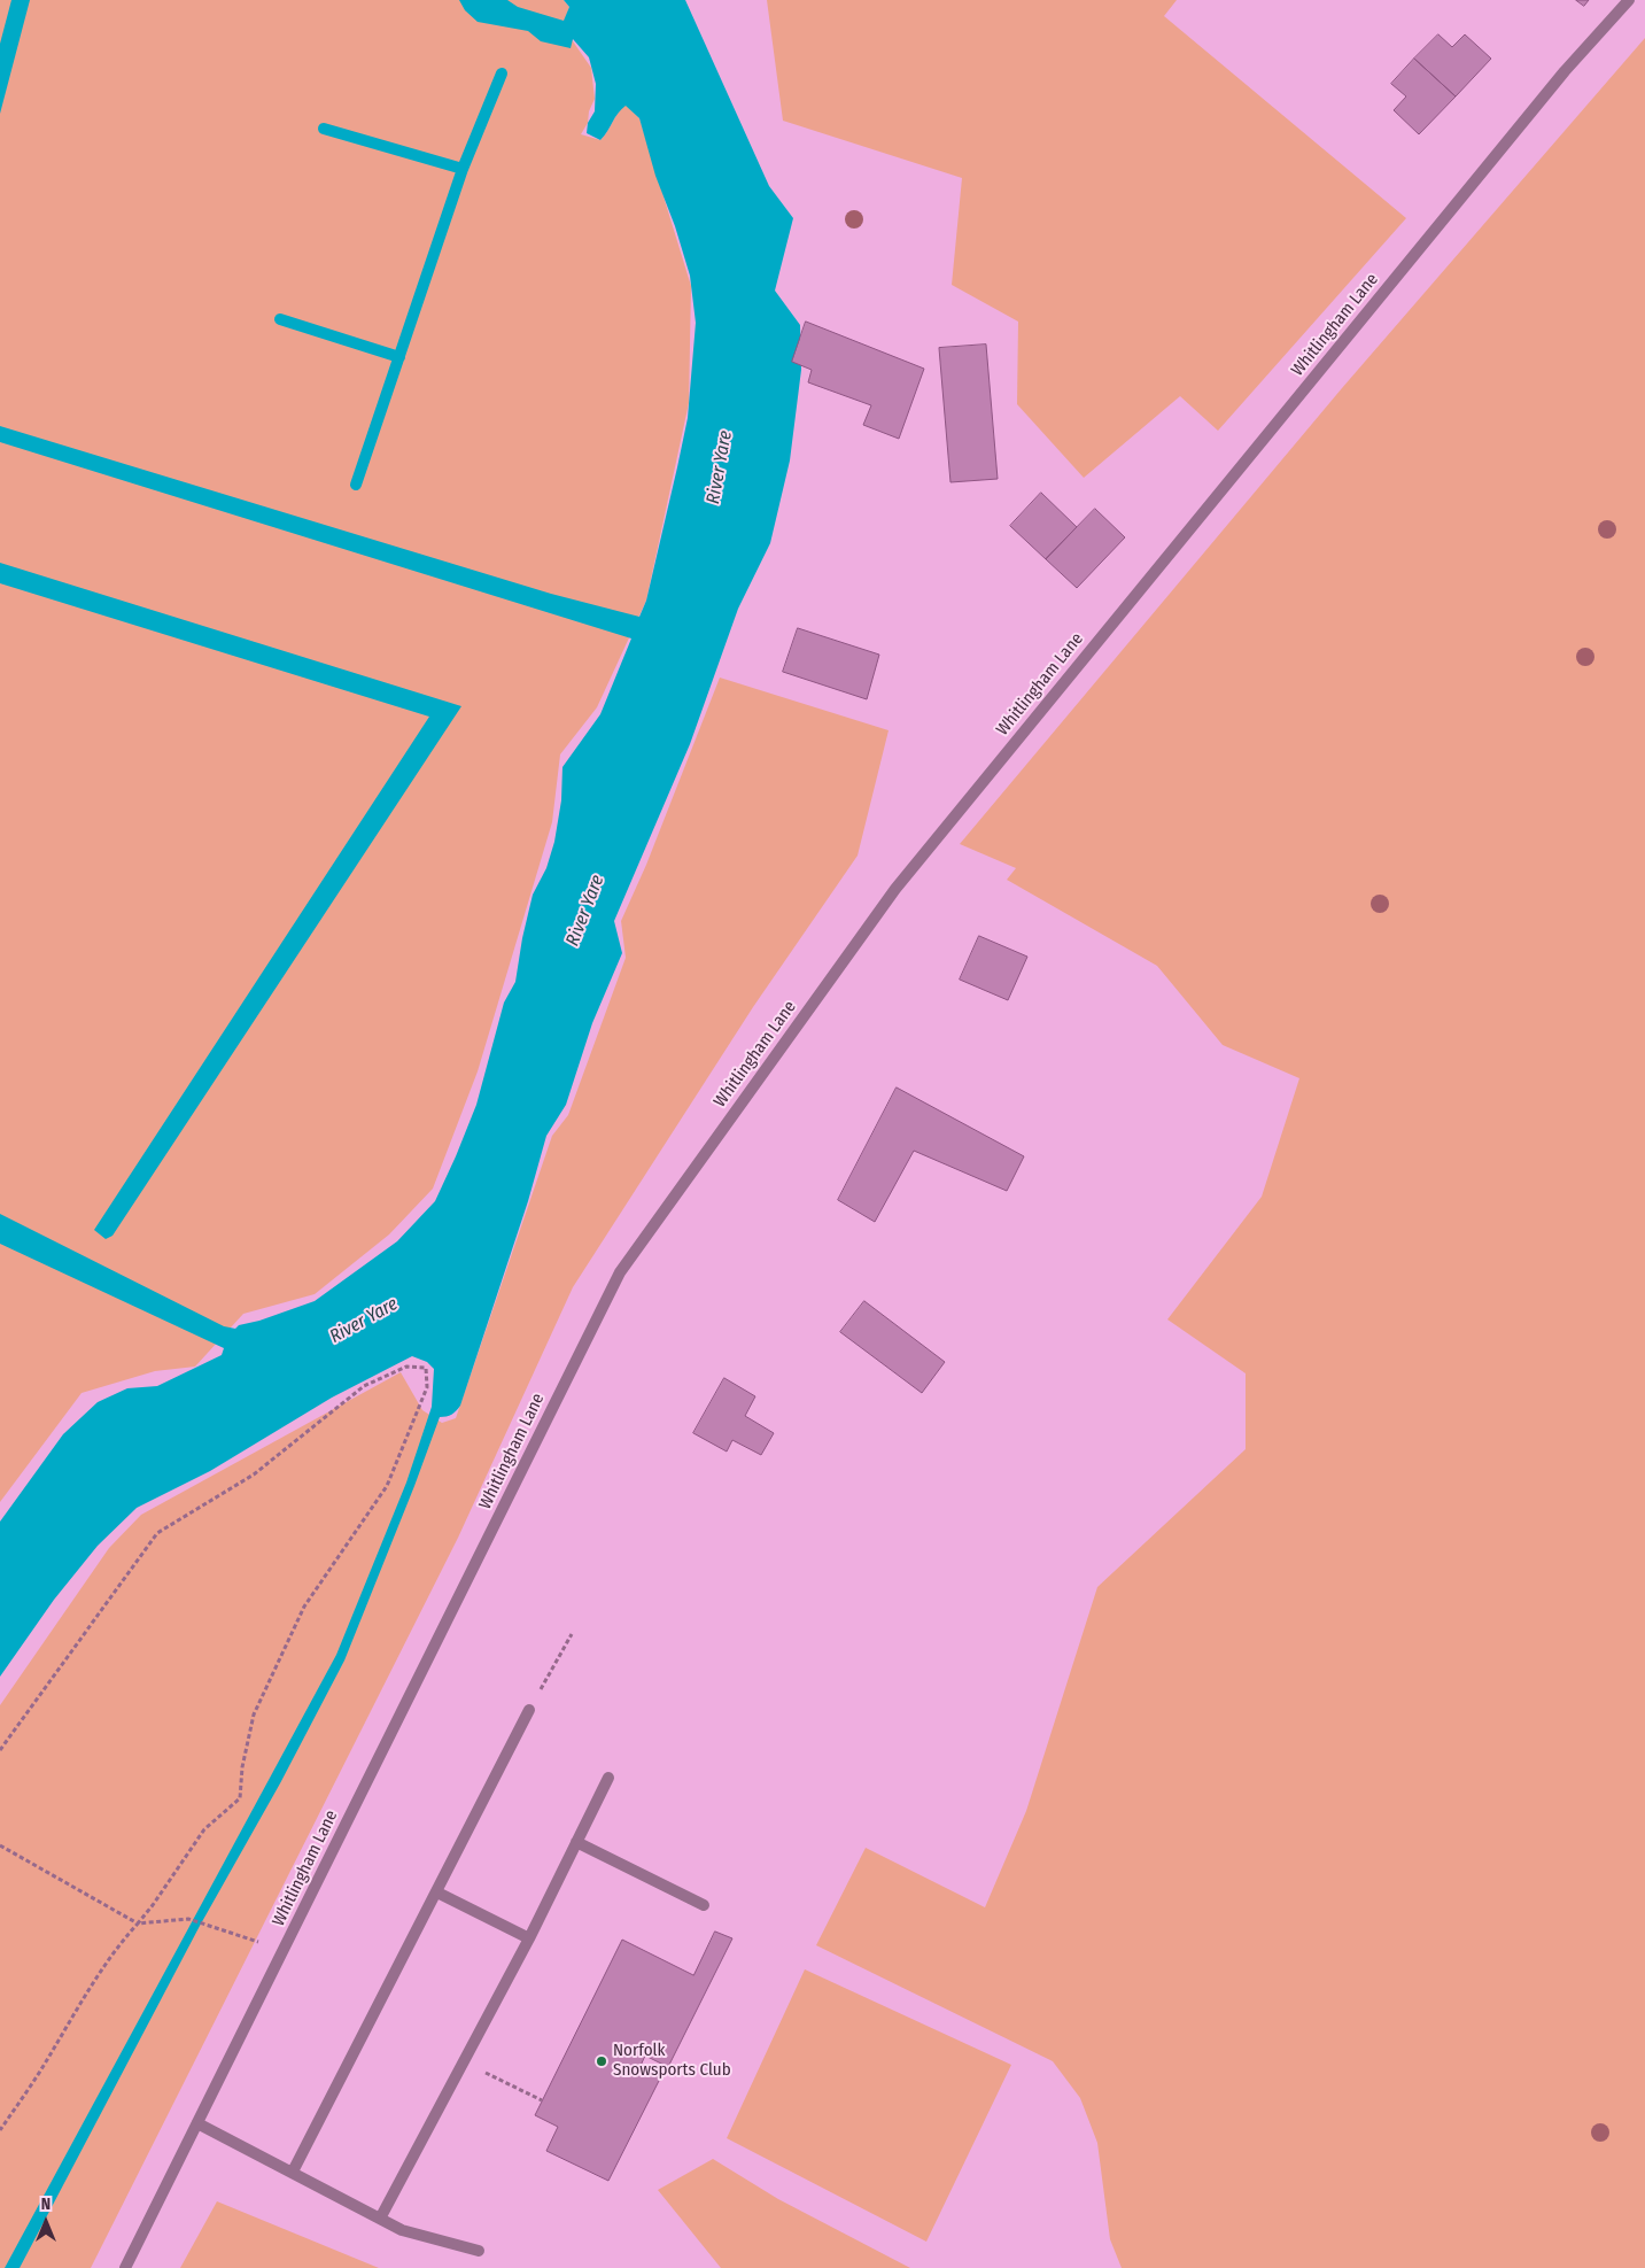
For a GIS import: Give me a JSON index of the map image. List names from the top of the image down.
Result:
{
  "streets": {
    "street": ["Whitlingham Lane"]
  },
  "water": ["River Yare"],
  "places": ["Norfolk Snowsports Club"],
  "north": "top"
}
